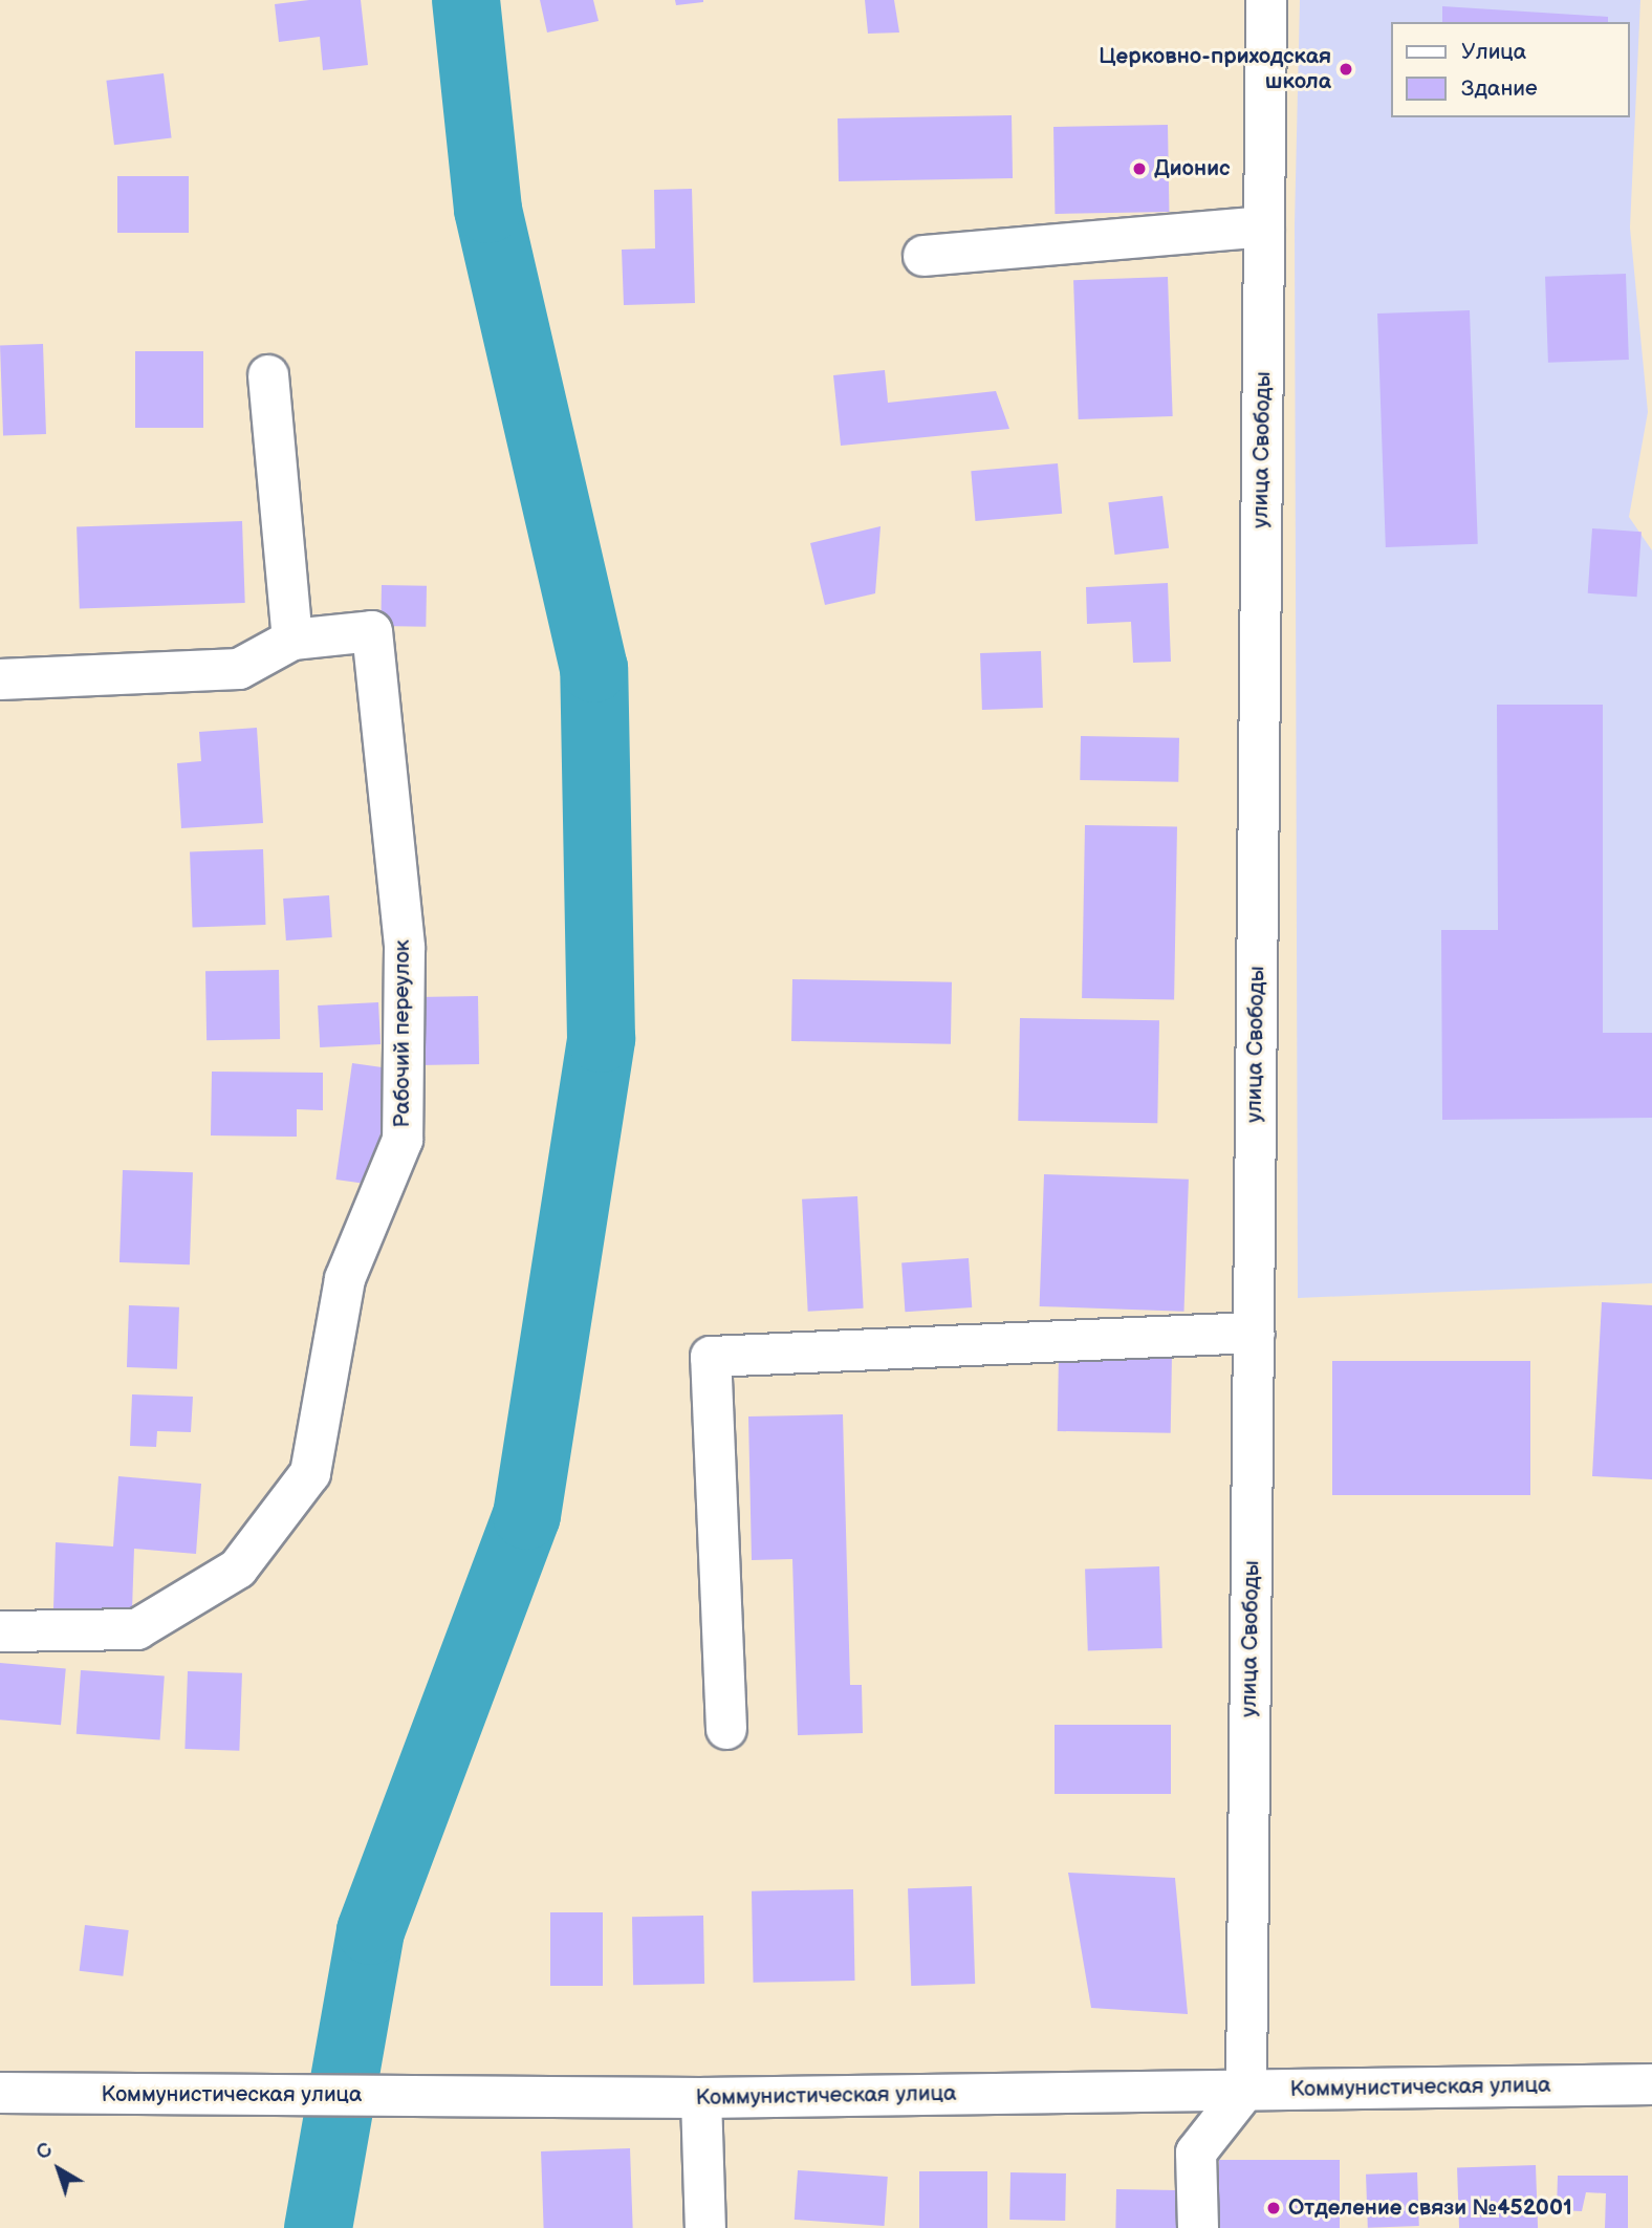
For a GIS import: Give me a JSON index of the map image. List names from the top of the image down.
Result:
{
  "streets": {
    "street": ["улица Свободы", "Рабочий переулок", "Коммунистическая улица"]
  },
  "crossings": [
    ["улица Свободы", "Коммунистическая улица"]
  ],
  "places": ["Церковно-приходская школа", "Дионис", "Отделение связи №452001"],
  "legend": ["Улица", "Здание"],
  "north": "top left"
}
